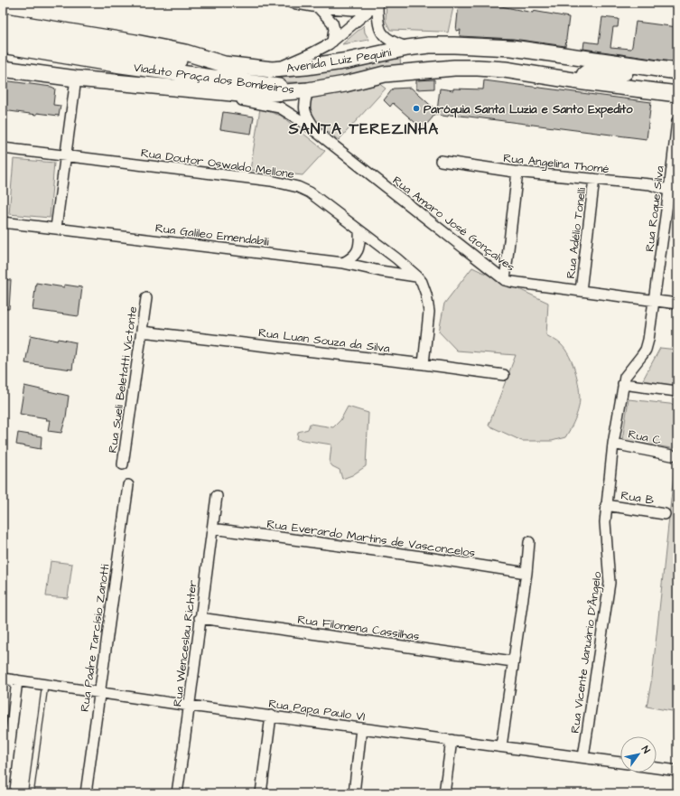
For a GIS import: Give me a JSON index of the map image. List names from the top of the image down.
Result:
{
  "streets": {
    "main road": ["Avenida Luiz Pequini", "Viaduto Praça dos Bombeiros"],
    "street": [
      "Rua Doutor Oswaldo Mellone",
      "Rua Angelina Thomé",
      "Rua Roque Silva",
      "Rua Amaro José Gonçalves",
      "Rua Adélio Tonelli",
      "Rua Galileo Emendabili",
      "Rua Luan Souza da Silva",
      "Rua Sueli Beletatti Victonte",
      "Rua C",
      "Rua B",
      "Rua Everardo Martins de Vasconcelos",
      "Rua Filomena Cassilhas",
      "Rua Padre Tarcísio Zanotti",
      "Rua Wenceslau Richter",
      "Rua Vicente Januário D'Ângelo",
      "Rua Papa Paulo VI"
    ]
  },
  "crossings": [
    ["Avenida Luiz Pequini", "Viaduto Praça dos Bombeiros"],
    ["Avenida Luiz Pequini", "Rua Amaro José Gonçalves"],
    ["Viaduto Praça dos Bombeiros", "Rua Amaro José Gonçalves"],
    ["Rua Doutor Oswaldo Mellone", "Rua Galileo Emendabili"],
    ["Rua Doutor Oswaldo Mellone", "Rua Luan Souza da Silva"],
    ["Rua Angelina Thomé", "Rua Roque Silva"],
    ["Rua Angelina Thomé", "Rua Adélio Tonelli"],
    ["Rua Roque Silva", "Rua Amaro José Gonçalves"],
    ["Rua Roque Silva", "Rua Vicente Januário D'Ângelo"],
    ["Rua Amaro José Gonçalves", "Rua Adélio Tonelli"],
    ["Rua Amaro José Gonçalves", "Rua Vicente Januário D'Ângelo"],
    ["Rua Luan Souza da Silva", "Rua Sueli Beletatti Victonte"],
    ["Rua C", "Rua Vicente Januário D'Ângelo"],
    ["Rua B", "Rua Vicente Januário D'Ângelo"],
    ["Rua Everardo Martins de Vasconcelos", "Rua Wenceslau Richter"],
    ["Rua Filomena Cassilhas", "Rua Wenceslau Richter"],
    ["Rua Padre Tarcísio Zanotti", "Rua Papa Paulo VI"],
    ["Rua Wenceslau Richter", "Rua Papa Paulo VI"],
    ["Rua Vicente Januário D'Ângelo", "Rua Papa Paulo VI"]
  ],
  "districts": ["SANTA TEREZINHA"],
  "places": ["Paróquia Santa Luzia e Santo Expedito"],
  "north": "top right"
}
